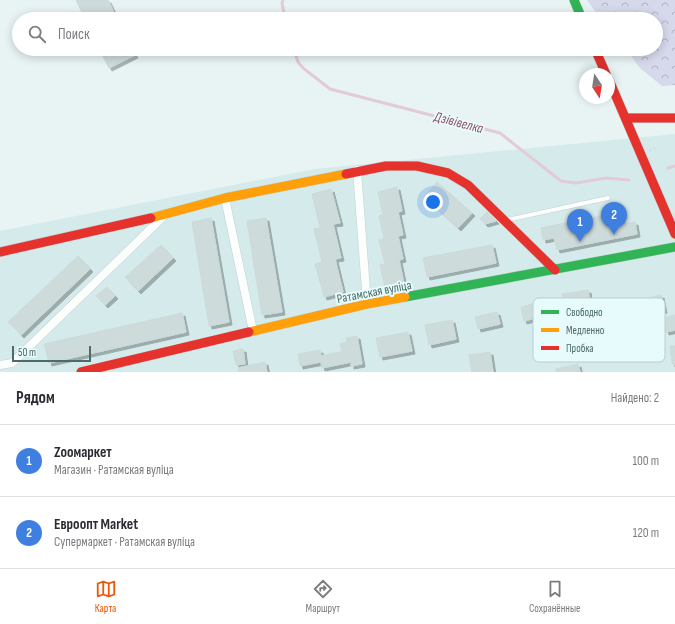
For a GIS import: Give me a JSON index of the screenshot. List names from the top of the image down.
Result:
{
  "streets": {
    "street": ["Ратамская вуліца"]
  },
  "water": ["Дзівівелка"],
  "legend": ["Свободно", "Медленно", "Пробка"],
  "scale_bar": "50 m",
  "north": "bottom",
  "page": {
    "search": "Поиск",
    "pins": ["2", "1"],
    "scale": "50 m",
    "heading": ["Рядом", "Найдено: 2"],
    "list": [
      {
        "mark": "1",
        "name": "Zooмаркет",
        "note": "Магазин · Ратамская вуліца",
        "value": "100 m"
      },
      {
        "mark": "2",
        "name": "Евроопт Market",
        "note": "Супермаркет · Ратамская вуліца",
        "value": "120 m"
      }
    ],
    "nav": ["Карта", "Маршрут", "Сохранённые"]
  }
}
